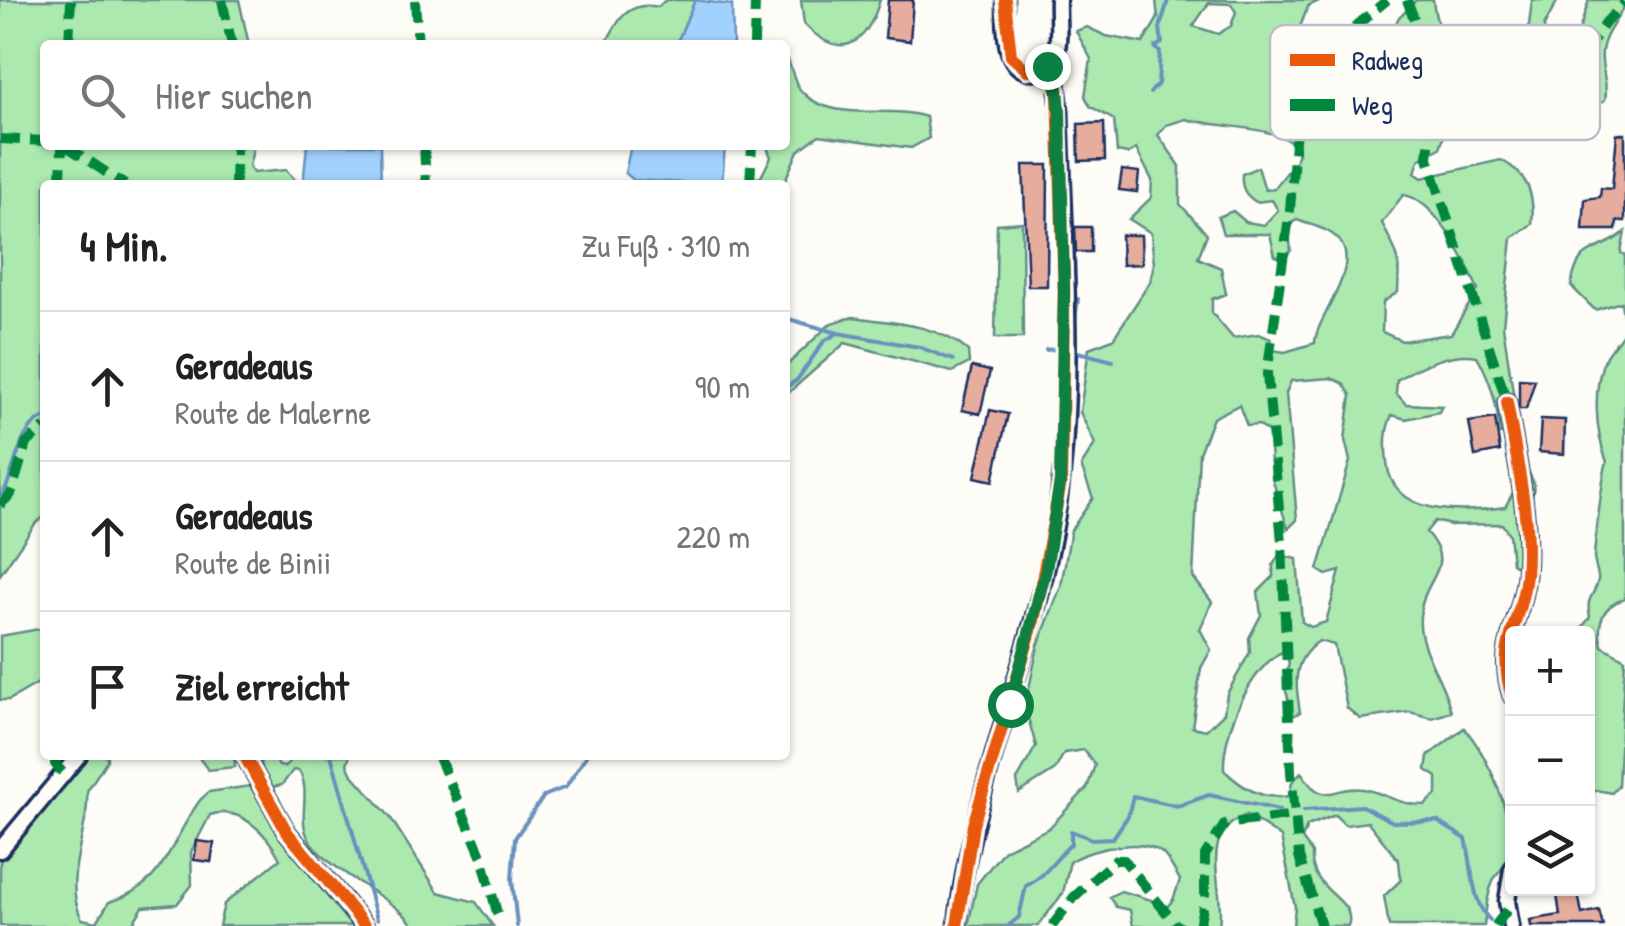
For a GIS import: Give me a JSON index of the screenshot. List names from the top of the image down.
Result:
{
  "legend": ["Radweg", "Weg"],
  "page": {
    "search": "Hier suchen",
    "heading": ["4 Min.", "Zu Fuß · 310 m"],
    "list": [
      ["Geradeaus", "Route de Malerne", "90 m"],
      ["Geradeaus", "Route de Binii", "220 m"],
      "Ziel erreicht"
    ],
    "map_buttons": ["+", "−"]
  }
}
